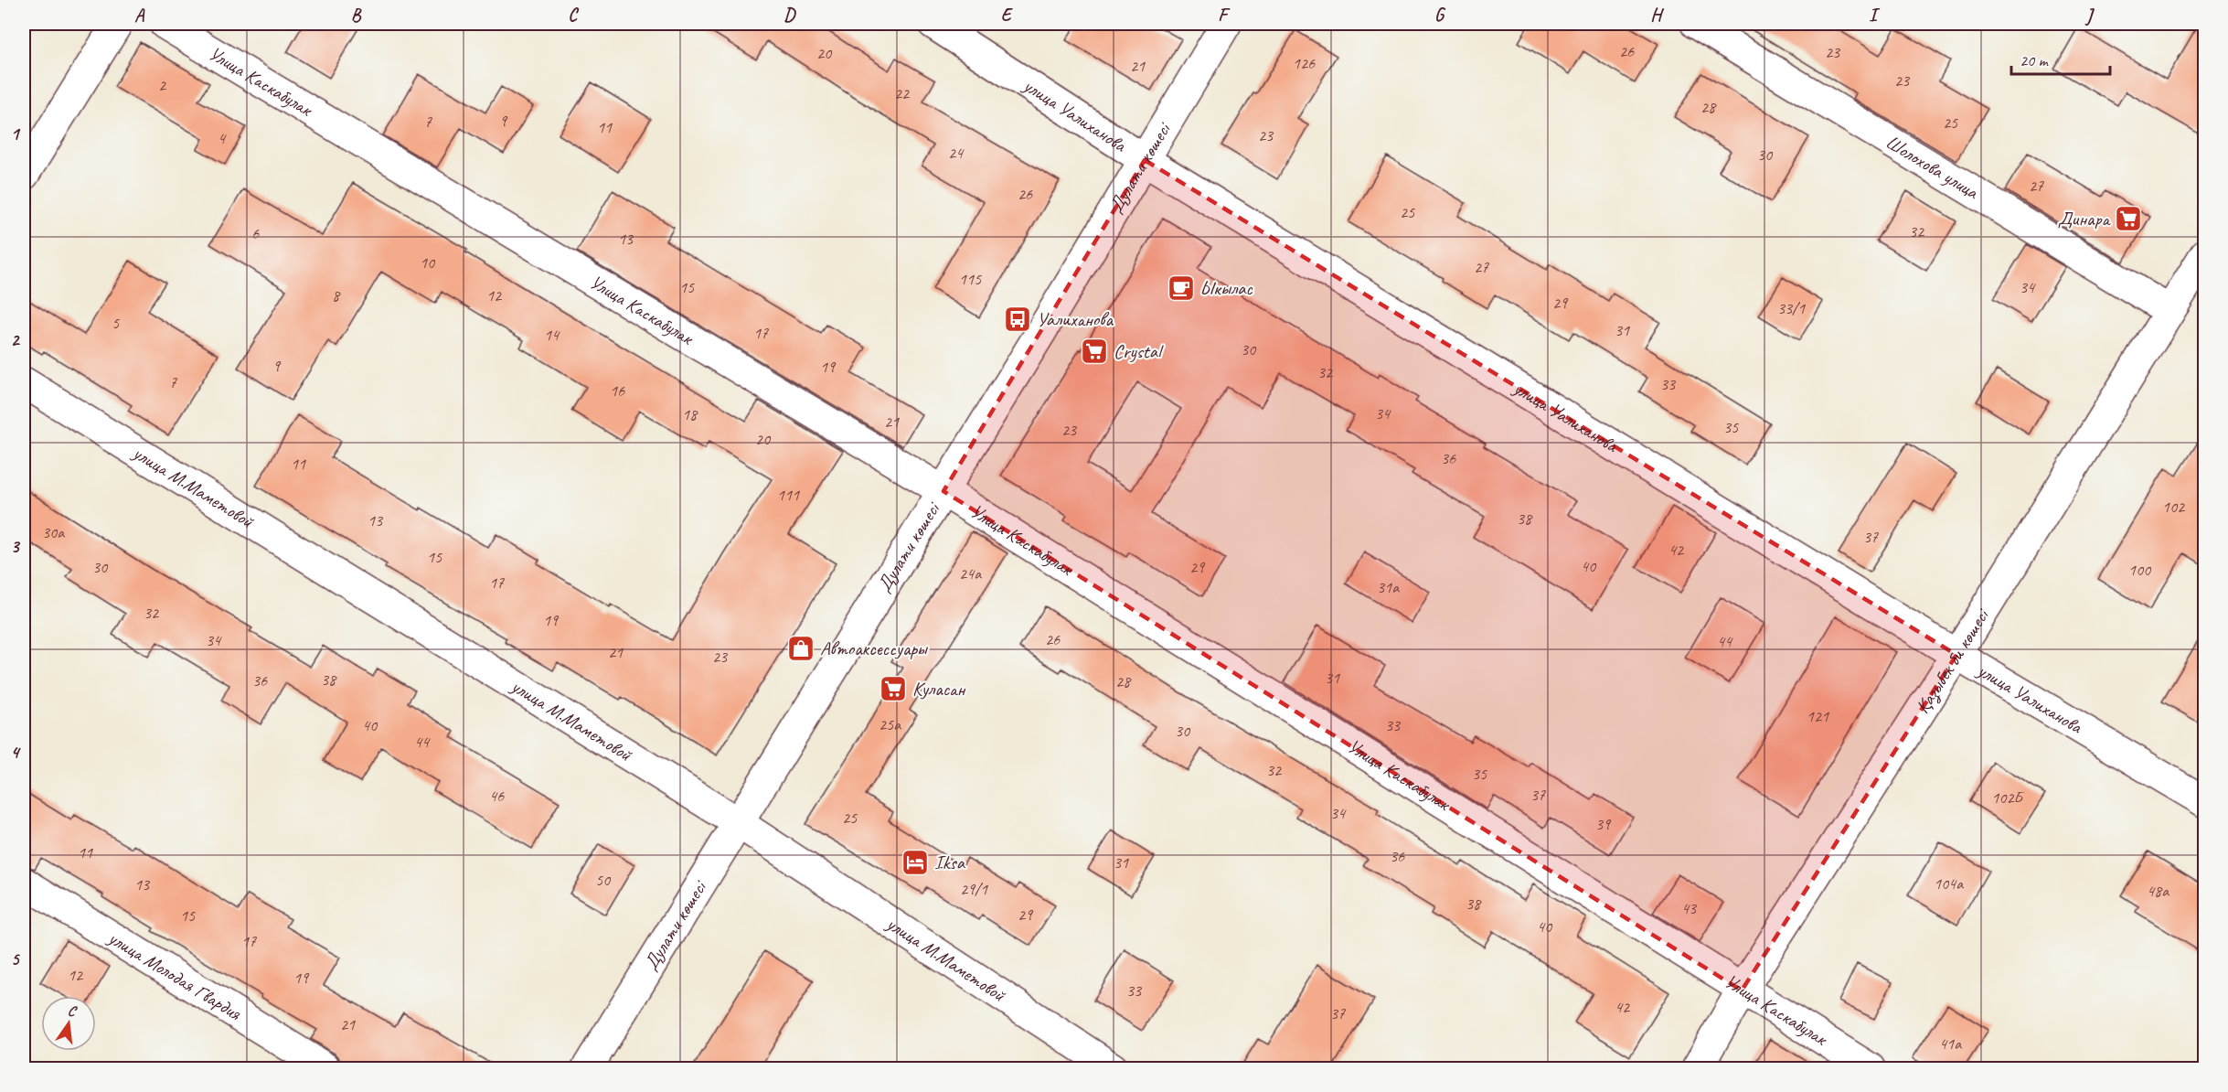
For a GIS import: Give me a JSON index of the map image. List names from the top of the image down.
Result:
{
  "streets": {
    "street": [
      "Улица Каскабулак",
      "улица Уалиханова",
      "Шолохова улица",
      "Дулати көшесі",
      "улица М.Маметовой",
      "Қазыбек би көшесі",
      "улица Молодая Гвардия"
    ]
  },
  "crossings": [
    ["Улица Каскабулак", "Дулати көшесі"],
    ["Улица Каскабулак", "Қазыбек би көшесі"],
    ["улица Уалиханова", "Дулати көшесі"],
    ["улица Уалиханова", "Қазыбек би көшесі"],
    ["Шолохова улица", "Қазыбек би көшесі"],
    ["Дулати көшесі", "улица М.Маметовой"]
  ],
  "places": {
    "supermarket": ["Динара", "Crystal", "Куласан"],
    "cafe": ["Ыкылас"],
    "bus stop": ["Уалиханова"],
    "shop": ["Автоаксессуары"],
    "hotel": ["Iksa"]
  },
  "house_numbers": [
    "26",
    "23",
    "20",
    "126",
    "21",
    "23",
    "2",
    "22",
    "28",
    "9",
    "7",
    "25",
    "11",
    "23",
    "4",
    "24",
    "30",
    "27",
    "26",
    "25",
    "32",
    "6",
    "13",
    "10",
    "27",
    "115",
    "15",
    "34",
    "8",
    "12",
    "29",
    "33/1",
    "5",
    "31",
    "17",
    "14",
    "30",
    "9",
    "19",
    "32",
    "7",
    "33",
    "16",
    "34",
    "18",
    "21",
    "35",
    "23",
    "20",
    "36",
    "11",
    "111",
    "102",
    "38",
    "13",
    "30а",
    "37",
    "42",
    "15",
    "40",
    "30",
    "29",
    "100",
    "24а",
    "17",
    "31а",
    "32",
    "19",
    "26",
    "34",
    "44",
    "21",
    "23",
    "31",
    "38",
    "36",
    "28",
    "121",
    "25а",
    "40",
    "33",
    "30",
    "44",
    "32",
    "35",
    "37",
    "46",
    "102Б",
    "34",
    "25",
    "39",
    "11",
    "36",
    "31",
    "50",
    "104а",
    "13",
    "29/1",
    "48а",
    "38",
    "43",
    "29",
    "15",
    "40",
    "17",
    "12",
    "19",
    "33",
    "42",
    "37",
    "21",
    "41а"
  ],
  "scale_bar": "20 m",
  "north": "top",
  "grid": {
    "columns": [
      "A",
      "B",
      "C",
      "D",
      "E",
      "F",
      "G",
      "H",
      "I",
      "J"
    ],
    "rows": [
      "1",
      "2",
      "3",
      "4",
      "5"
    ]
  }
}
